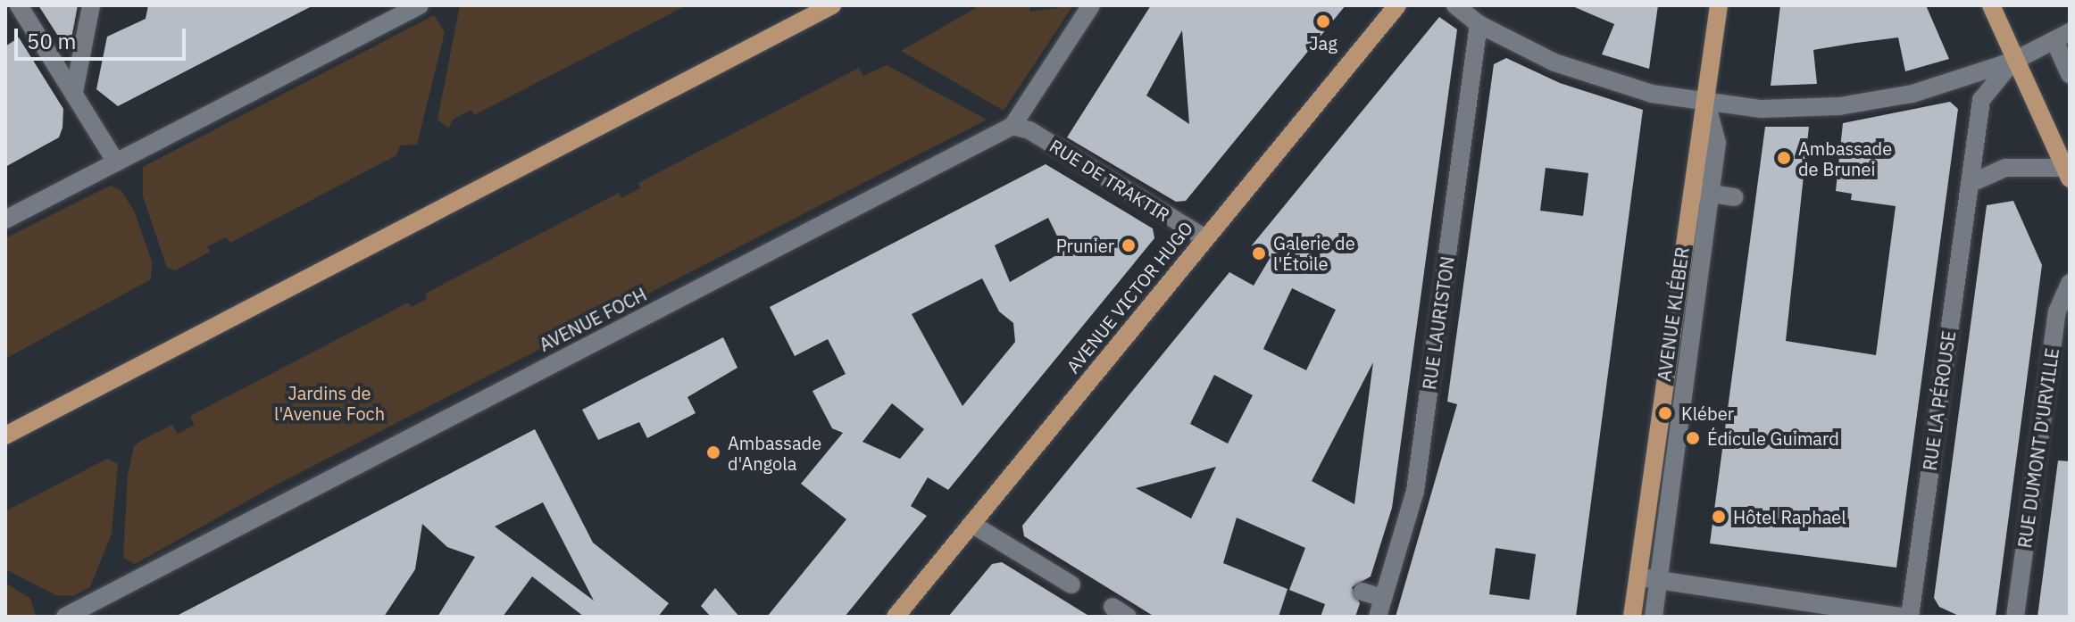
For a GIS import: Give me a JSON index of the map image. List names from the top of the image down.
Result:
{
  "streets": {
    "main road": ["AVENUE VICTOR HUGO", "AVENUE KLÉBER"],
    "street": [
      "RUE DE TRAKTIR",
      "AVENUE FOCH",
      "RUE LAURISTON",
      "RUE LA PÉROUSE",
      "RUE DUMONT D'URVILLE"
    ]
  },
  "crossings": [
    ["RUE DE TRAKTIR", "AVENUE VICTOR HUGO"],
    ["RUE DE TRAKTIR", "AVENUE FOCH"]
  ],
  "parks": ["Jardins de l'Avenue Foch"],
  "places": [
    "Jag",
    "Ambassade de Brunei",
    "Prunier",
    "Galerie de l'Étoile",
    "Kléber",
    "Édicule Guimard",
    "Ambassade d'Angola",
    "Hôtel Raphael"
  ],
  "scale_bar": "50 m"
}
